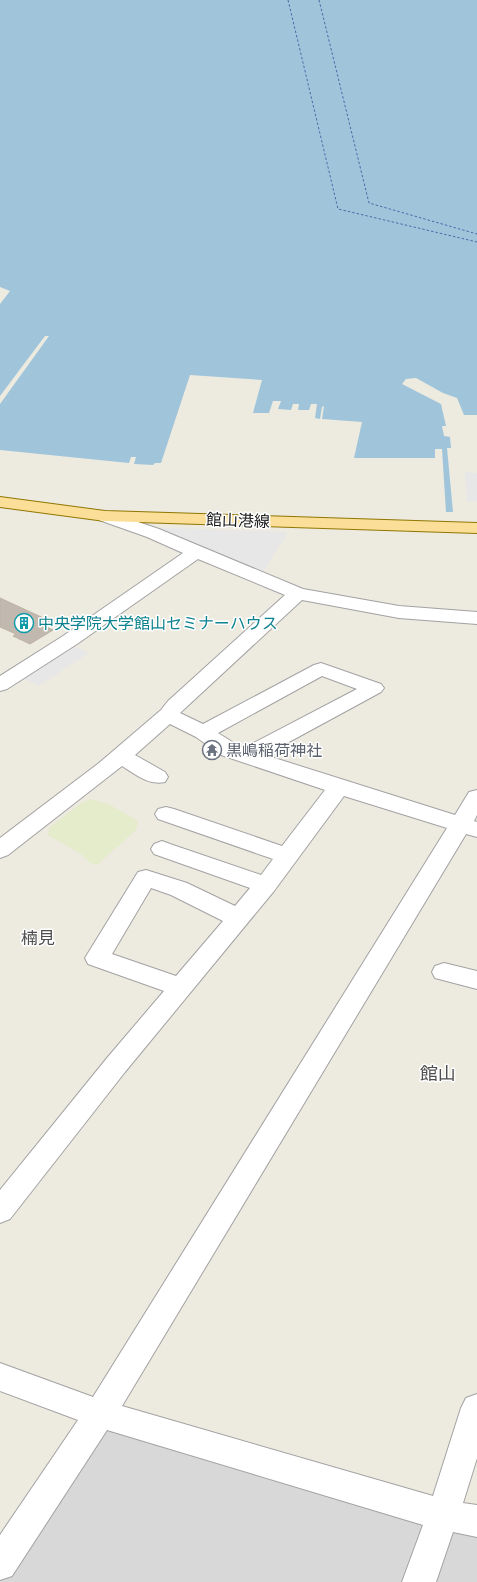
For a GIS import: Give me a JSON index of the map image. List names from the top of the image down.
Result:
{
  "streets": {
    "main road": ["館山港線"]
  },
  "districts": ["楠見", "館山"],
  "places": {
    "building": ["中央学院大学館山セミナーハウス"],
    "temple": ["黒嶋稲荷神社"]
  }
}
